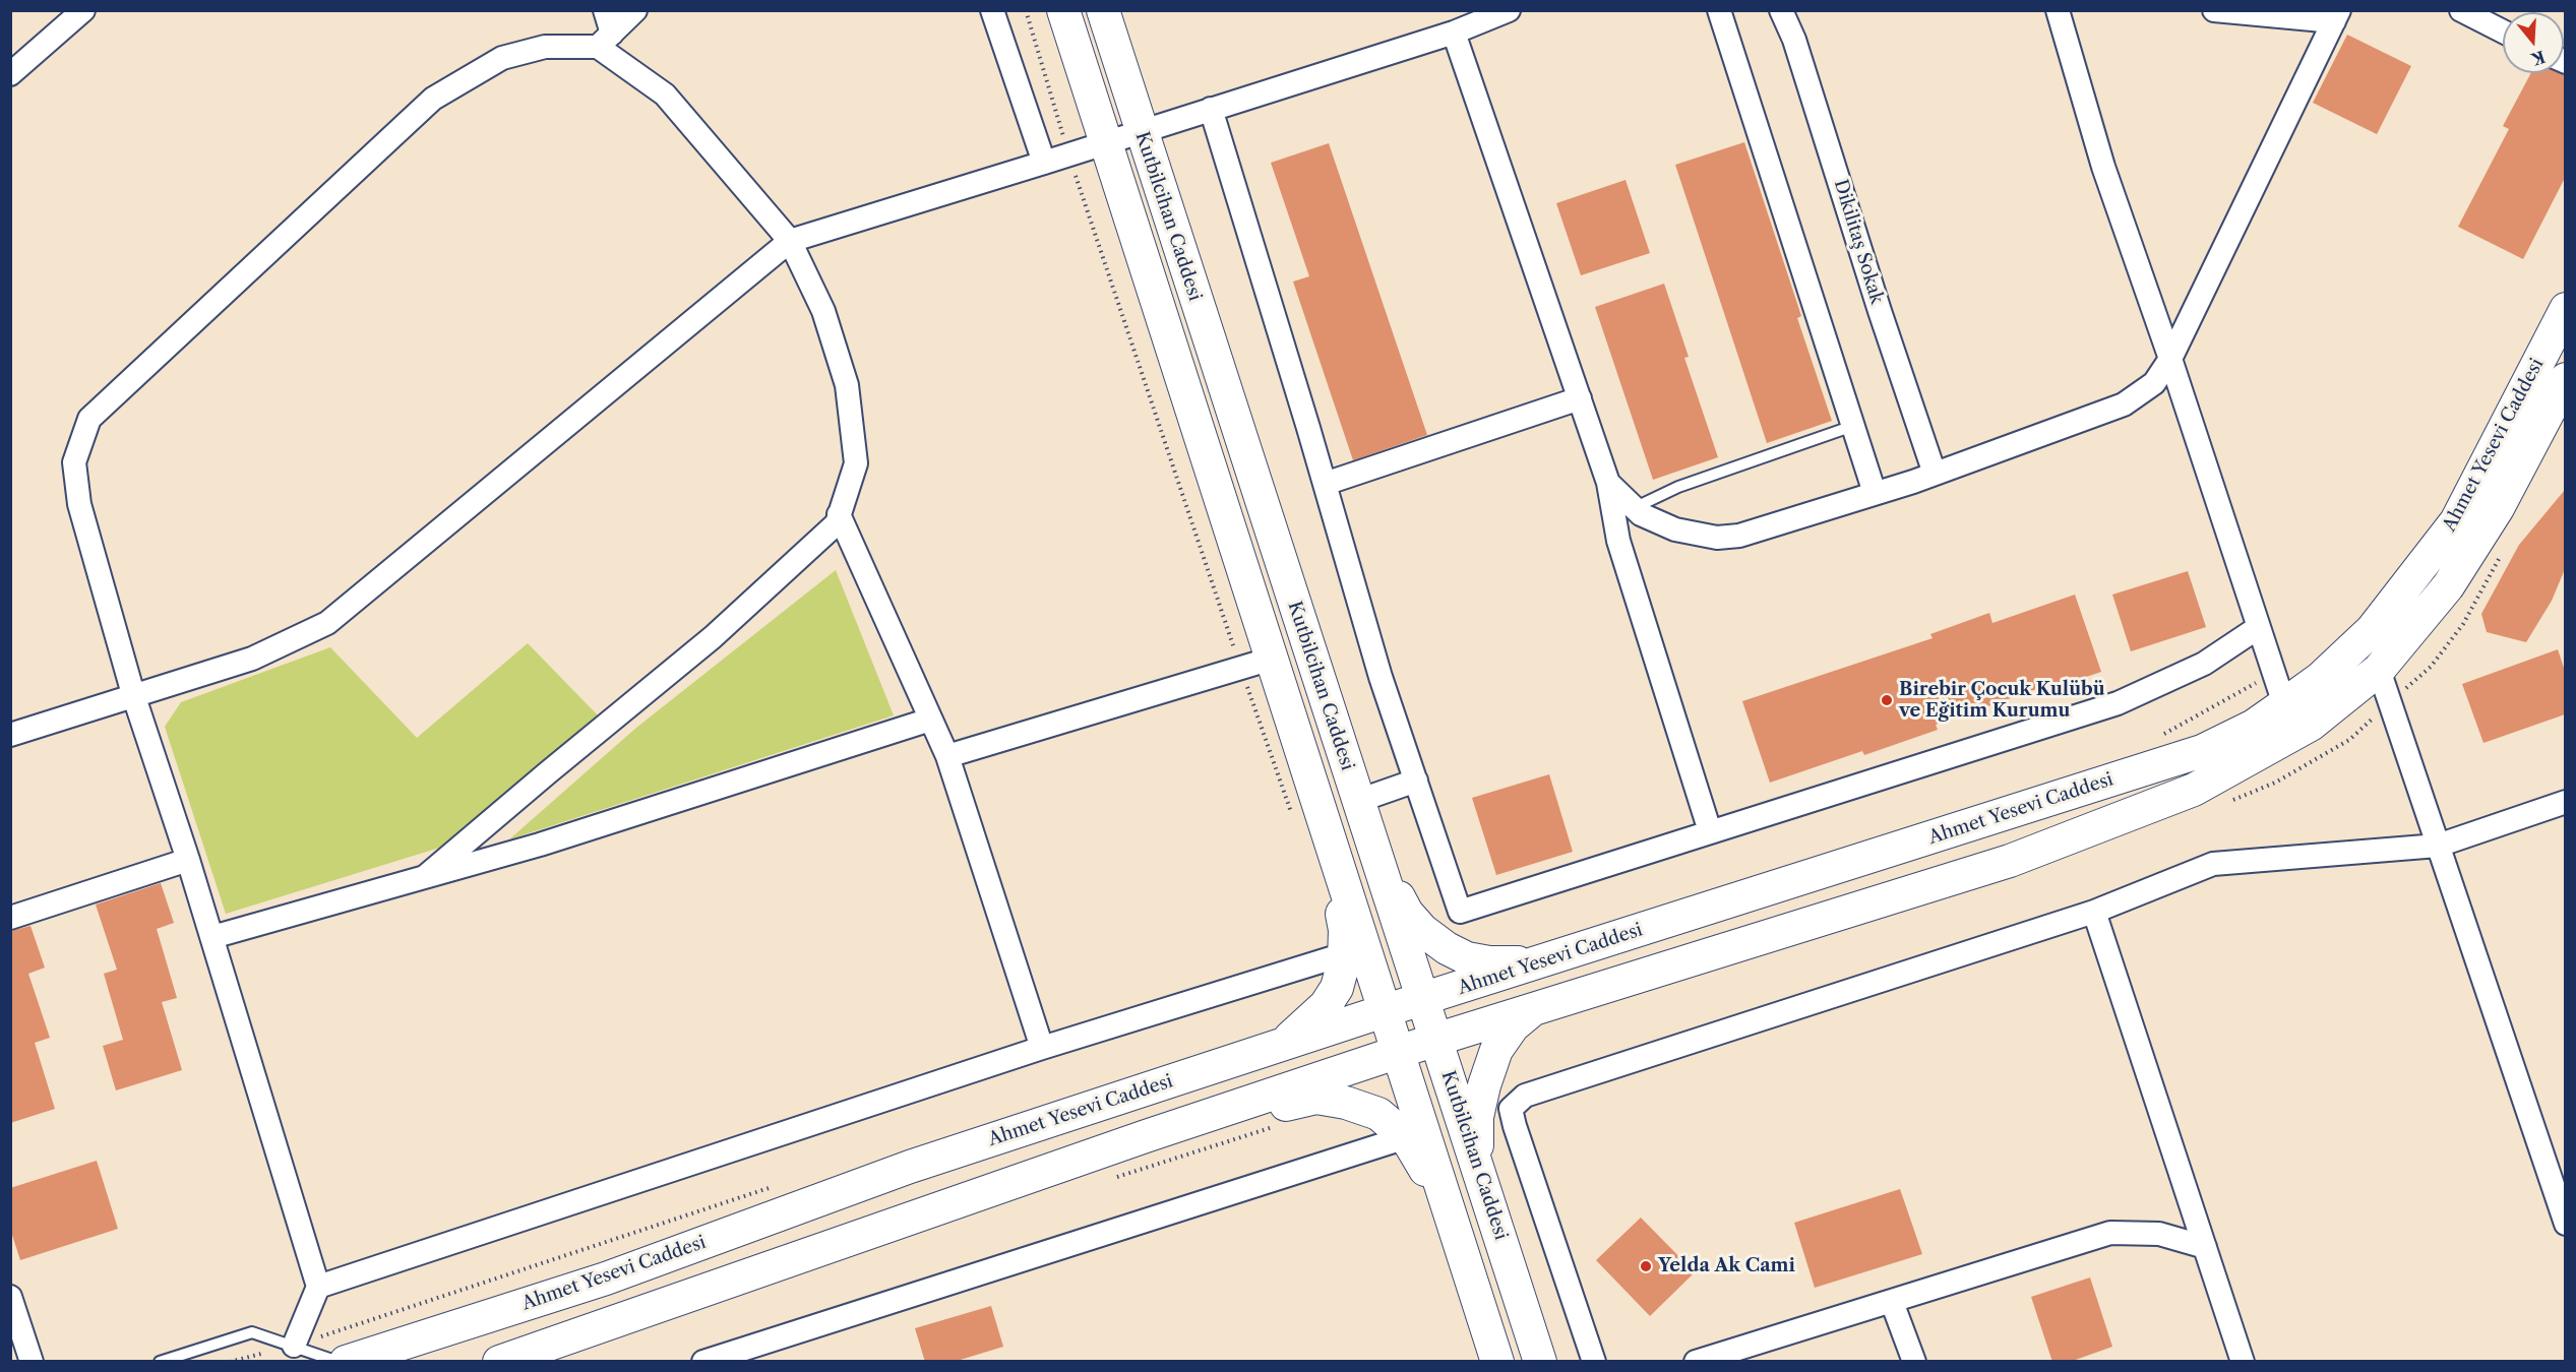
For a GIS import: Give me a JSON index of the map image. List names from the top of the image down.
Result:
{
  "streets": {
    "main road": ["Kutbilcihan Caddesi", "Ahmet Yesevi Caddesi"],
    "street": ["Dikilitaş Sokak"]
  },
  "crossings": [
    ["Kutbilcihan Caddesi", "Ahmet Yesevi Caddesi"]
  ],
  "places": ["Birebir Çocuk Kulübü ve Eğitim Kurumu", "Yelda Ak Cami"],
  "north": "bottom"
}
